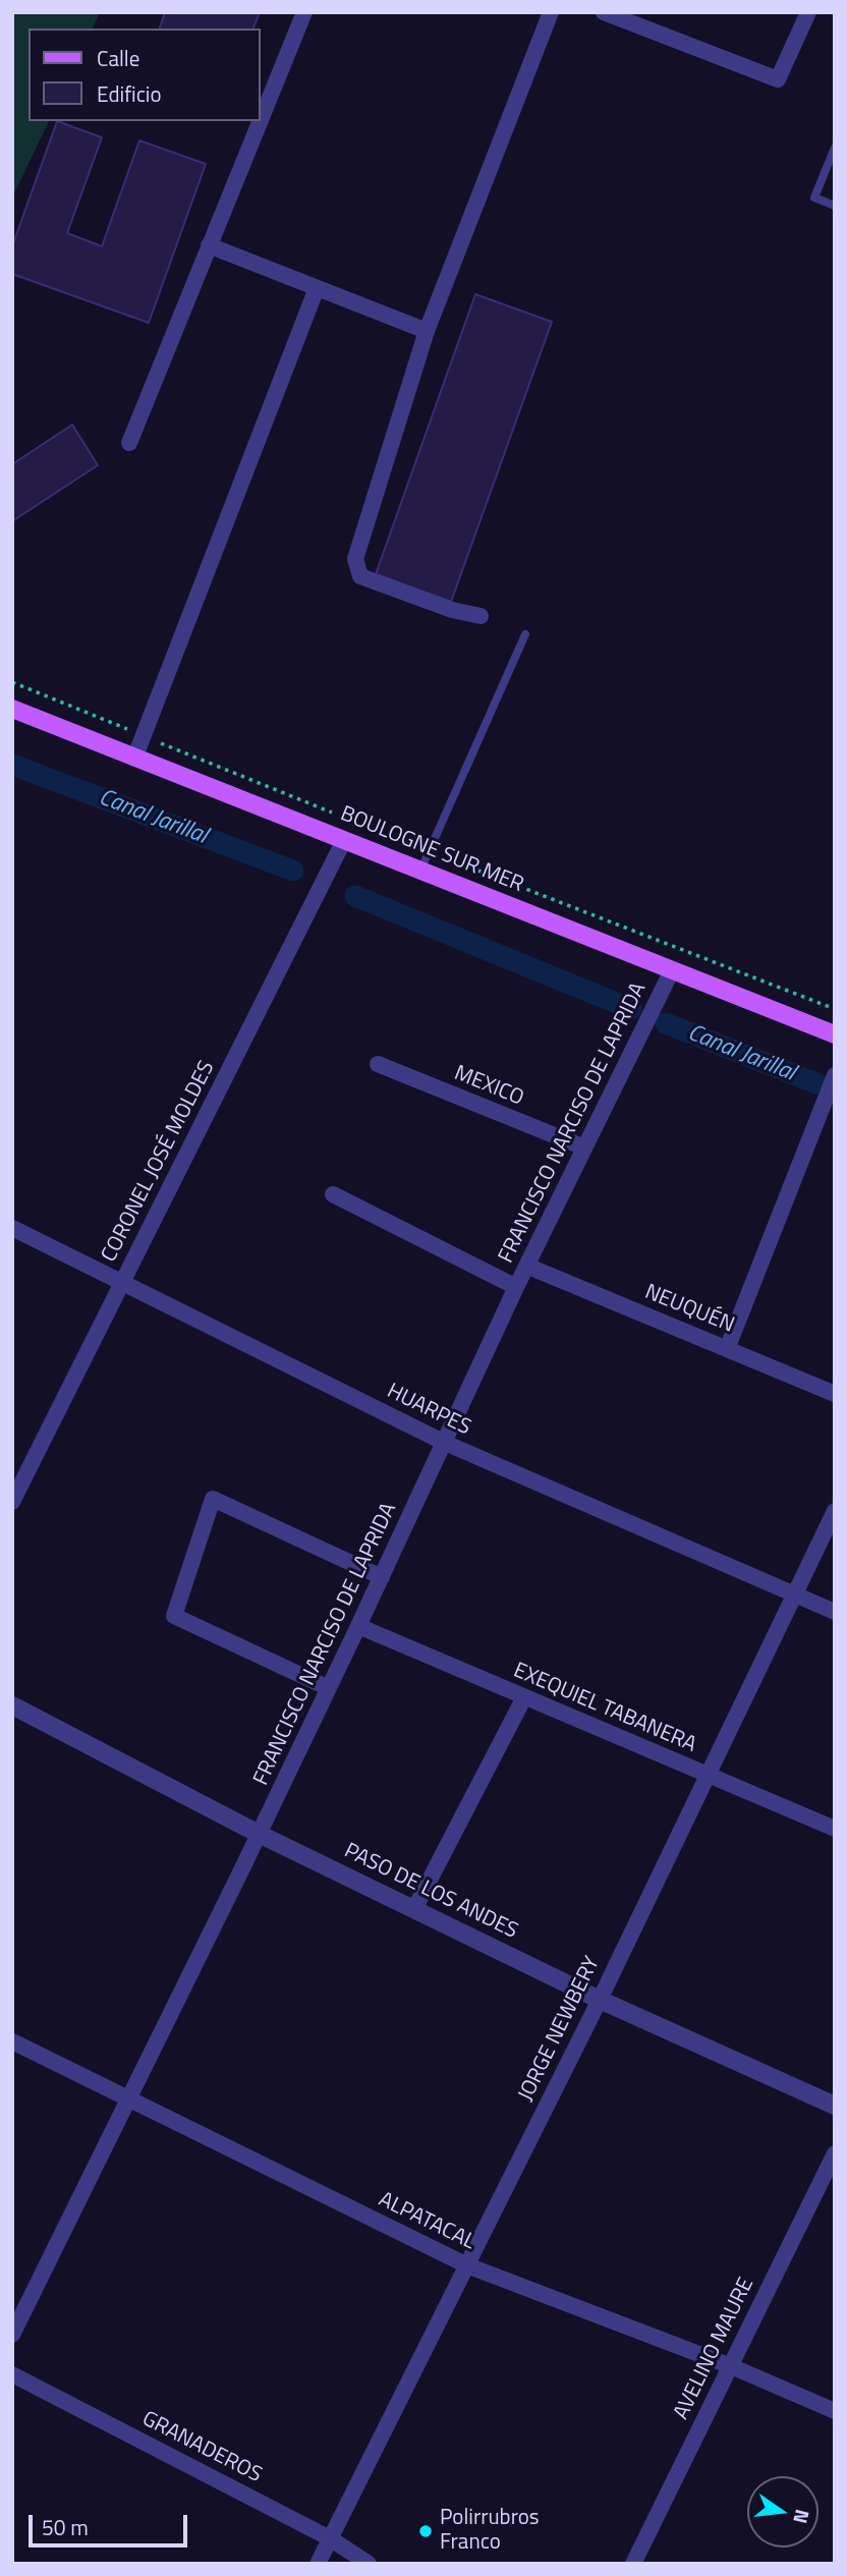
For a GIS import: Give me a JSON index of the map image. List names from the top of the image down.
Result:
{
  "streets": {
    "main road": ["BOULOGNE SUR MER"],
    "street": [
      "MEXICO",
      "FRANCISCO NARCISO DE LAPRIDA",
      "CORONEL JOSÉ MOLDES",
      "NEUQUÉN",
      "HUARPES",
      "EXEQUIEL TABANERA",
      "PASO DE LOS ANDES",
      "JORGE NEWBERY",
      "ALPATACAL",
      "AVELINO MAURE",
      "GRANADEROS"
    ]
  },
  "crossings": [
    ["BOULOGNE SUR MER", "FRANCISCO NARCISO DE LAPRIDA"],
    ["BOULOGNE SUR MER", "CORONEL JOSÉ MOLDES"],
    ["MEXICO", "FRANCISCO NARCISO DE LAPRIDA"],
    ["FRANCISCO NARCISO DE LAPRIDA", "NEUQUÉN"],
    ["FRANCISCO NARCISO DE LAPRIDA", "HUARPES"],
    ["FRANCISCO NARCISO DE LAPRIDA", "EXEQUIEL TABANERA"],
    ["FRANCISCO NARCISO DE LAPRIDA", "PASO DE LOS ANDES"],
    ["FRANCISCO NARCISO DE LAPRIDA", "ALPATACAL"],
    ["CORONEL JOSÉ MOLDES", "HUARPES"],
    ["HUARPES", "JORGE NEWBERY"],
    ["EXEQUIEL TABANERA", "JORGE NEWBERY"],
    ["PASO DE LOS ANDES", "JORGE NEWBERY"],
    ["JORGE NEWBERY", "ALPATACAL"],
    ["JORGE NEWBERY", "GRANADEROS"],
    ["ALPATACAL", "AVELINO MAURE"]
  ],
  "water": ["Canal Jarillal"],
  "places": ["Polirrubros Franco"],
  "legend": ["Calle", "Edificio"],
  "scale_bar": "50 m",
  "north": "right"
}
